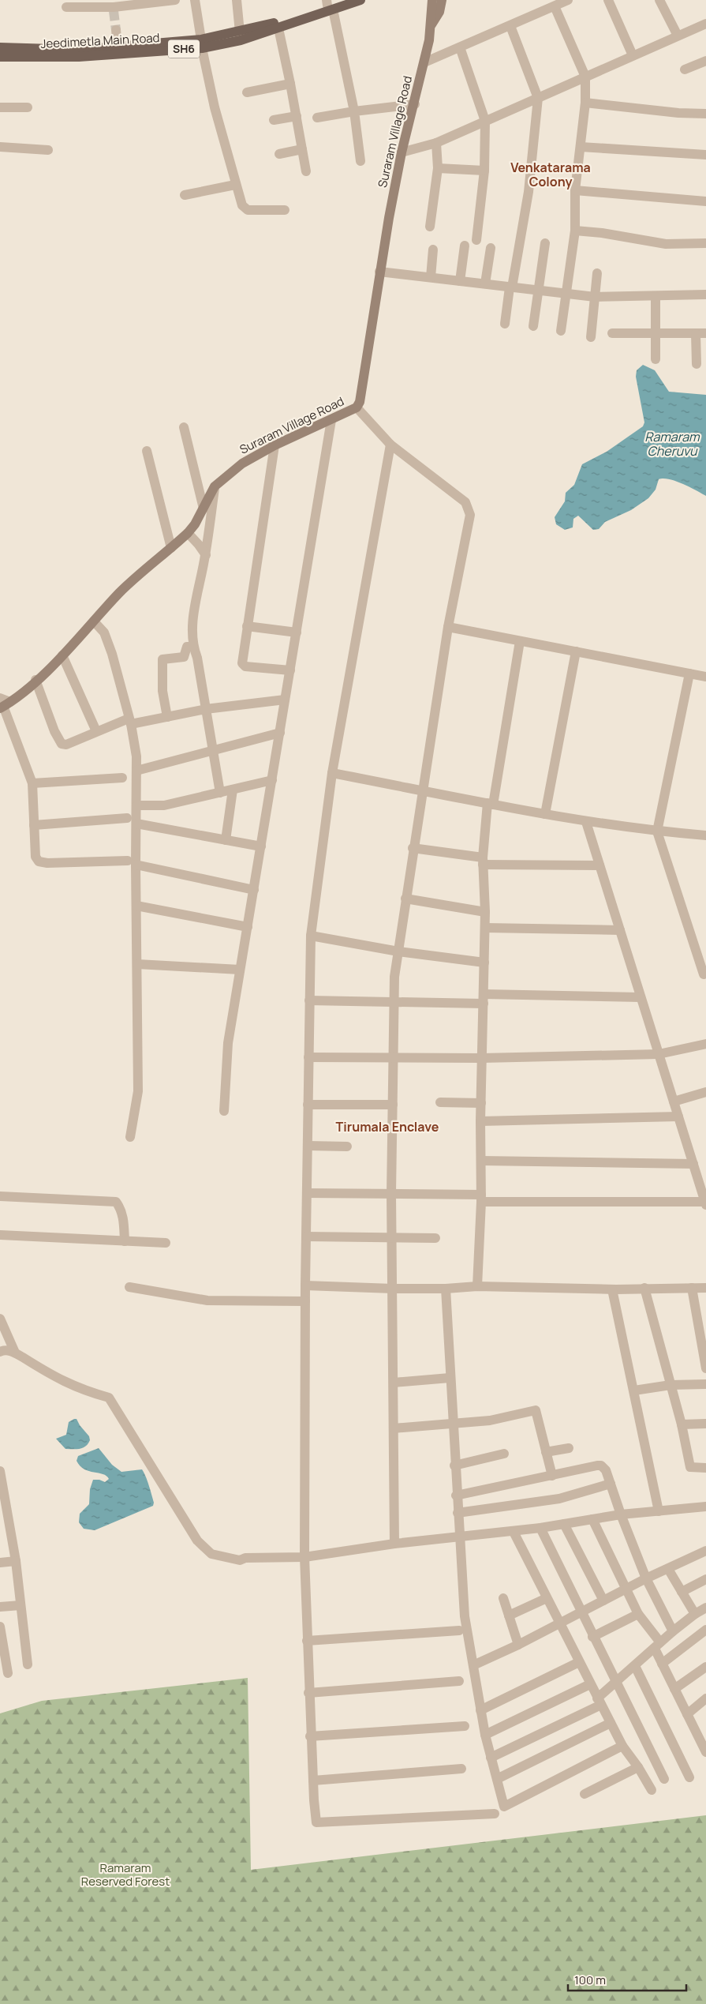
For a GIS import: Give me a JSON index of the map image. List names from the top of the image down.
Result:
{
  "streets": {
    "main road": ["Jeedimetla Main Road", "SH6", "Suraram Village Road"]
  },
  "districts": ["Venkatarama Colony", "Tirumala Enclave"],
  "water": ["Ramaram Cheruvu"],
  "parks": ["Ramaram Reserved Forest"],
  "scale_bar": "100 m"
}
